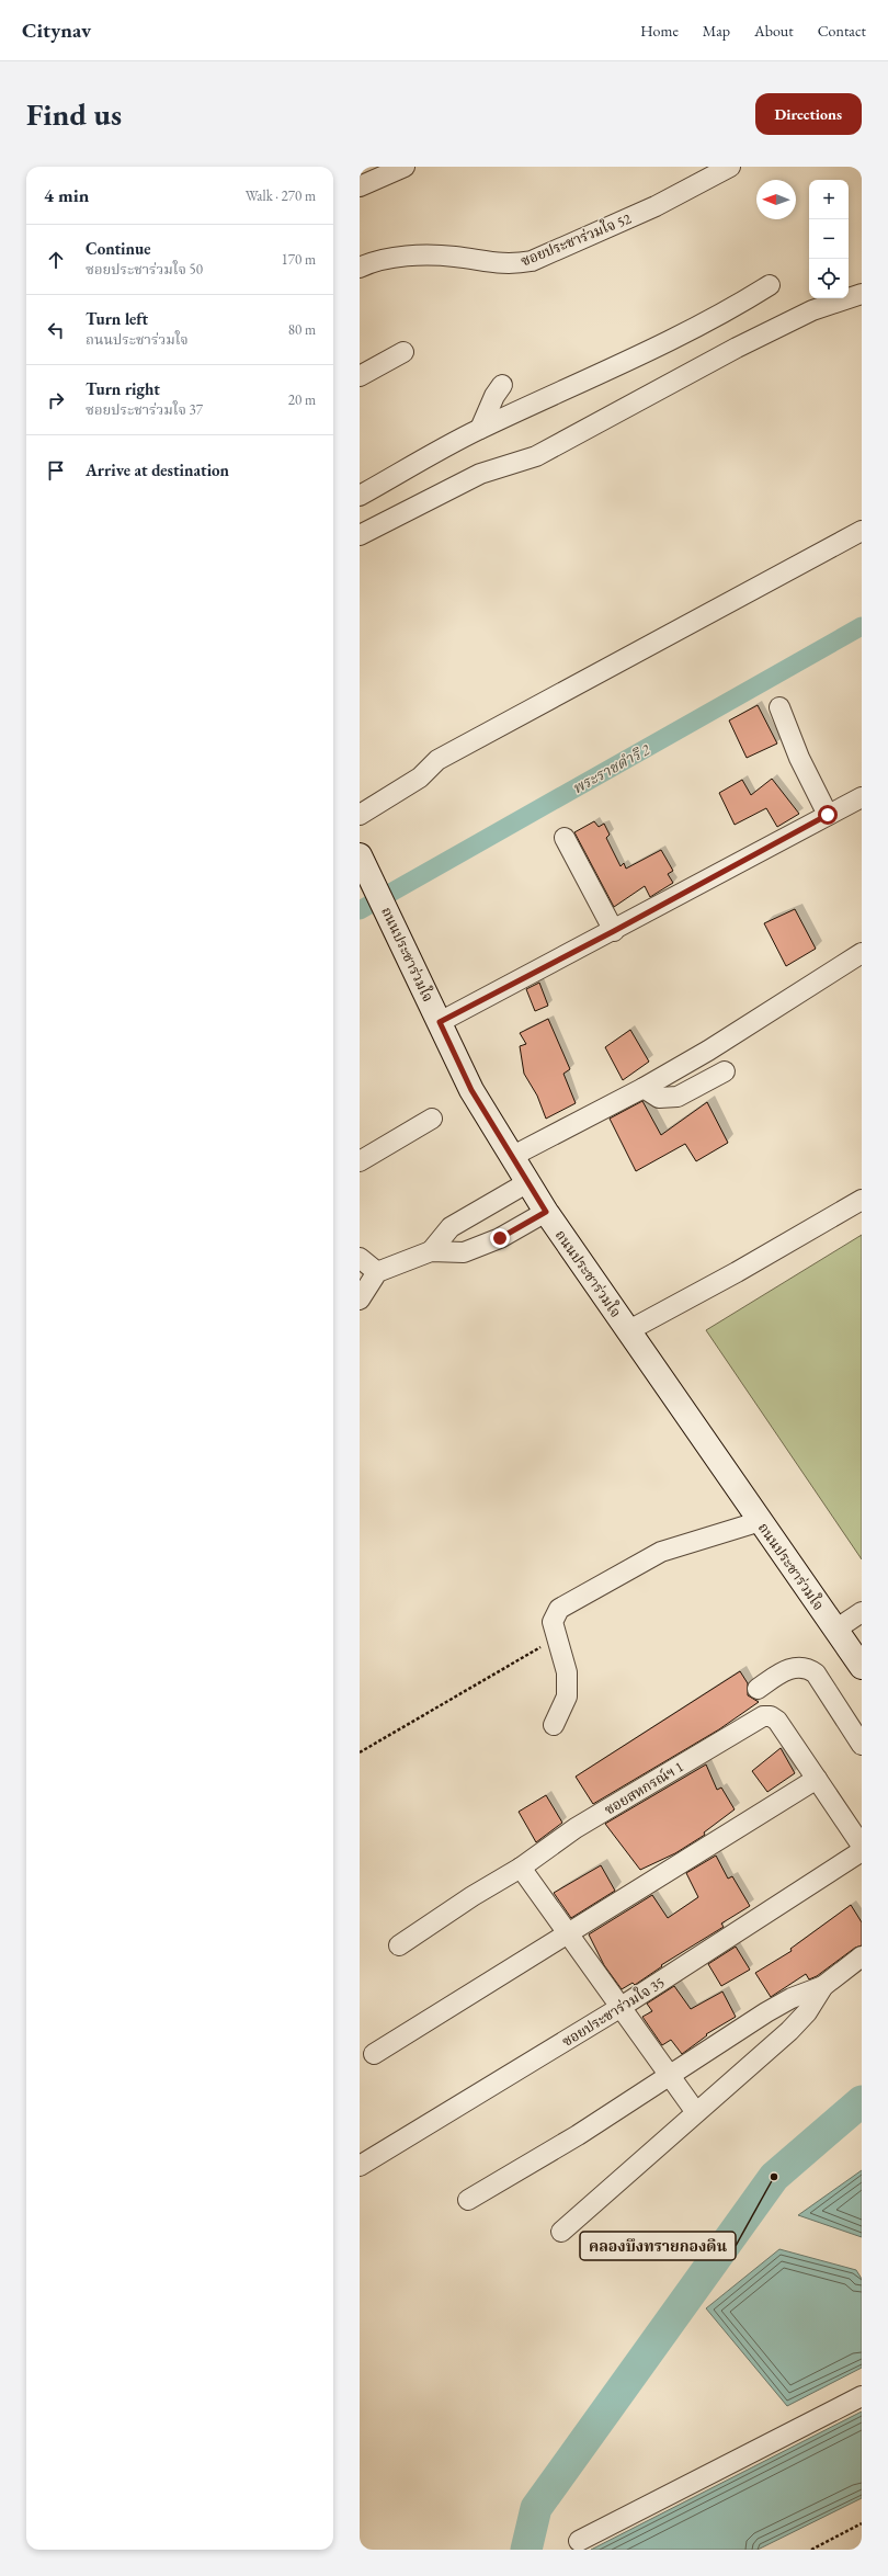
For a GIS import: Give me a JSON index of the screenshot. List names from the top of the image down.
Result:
{
  "streets": {
    "main road": ["ถนนประชาร่วมใจ"],
    "street": ["ซอยประชาร่วมใจ 52", "ซอยสหกรณ์ฯ 1", "ซอยประชาร่วมใจ 35"]
  },
  "water": ["พระราชดำริ 2"],
  "places": ["คลองบึงทรายกองดิน"],
  "north": "left",
  "page": {
    "header": "Citynav",
    "nav": [
      "Home",
      "Map",
      "About",
      "Contact"
    ],
    "buttons": "Directions",
    "title": "Find us",
    "heading": ["4 min", "Walk · 270 m"],
    "map_buttons": ["+", "−"],
    "list": [
      ["Continue", "ซอยประชาร่วมใจ 50", "170 m"],
      ["Turn left", "ถนนประชาร่วมใจ", "80 m"],
      ["Turn right", "ซอยประชาร่วมใจ 37", "20 m"],
      "Arrive at destination"
    ]
  }
}
